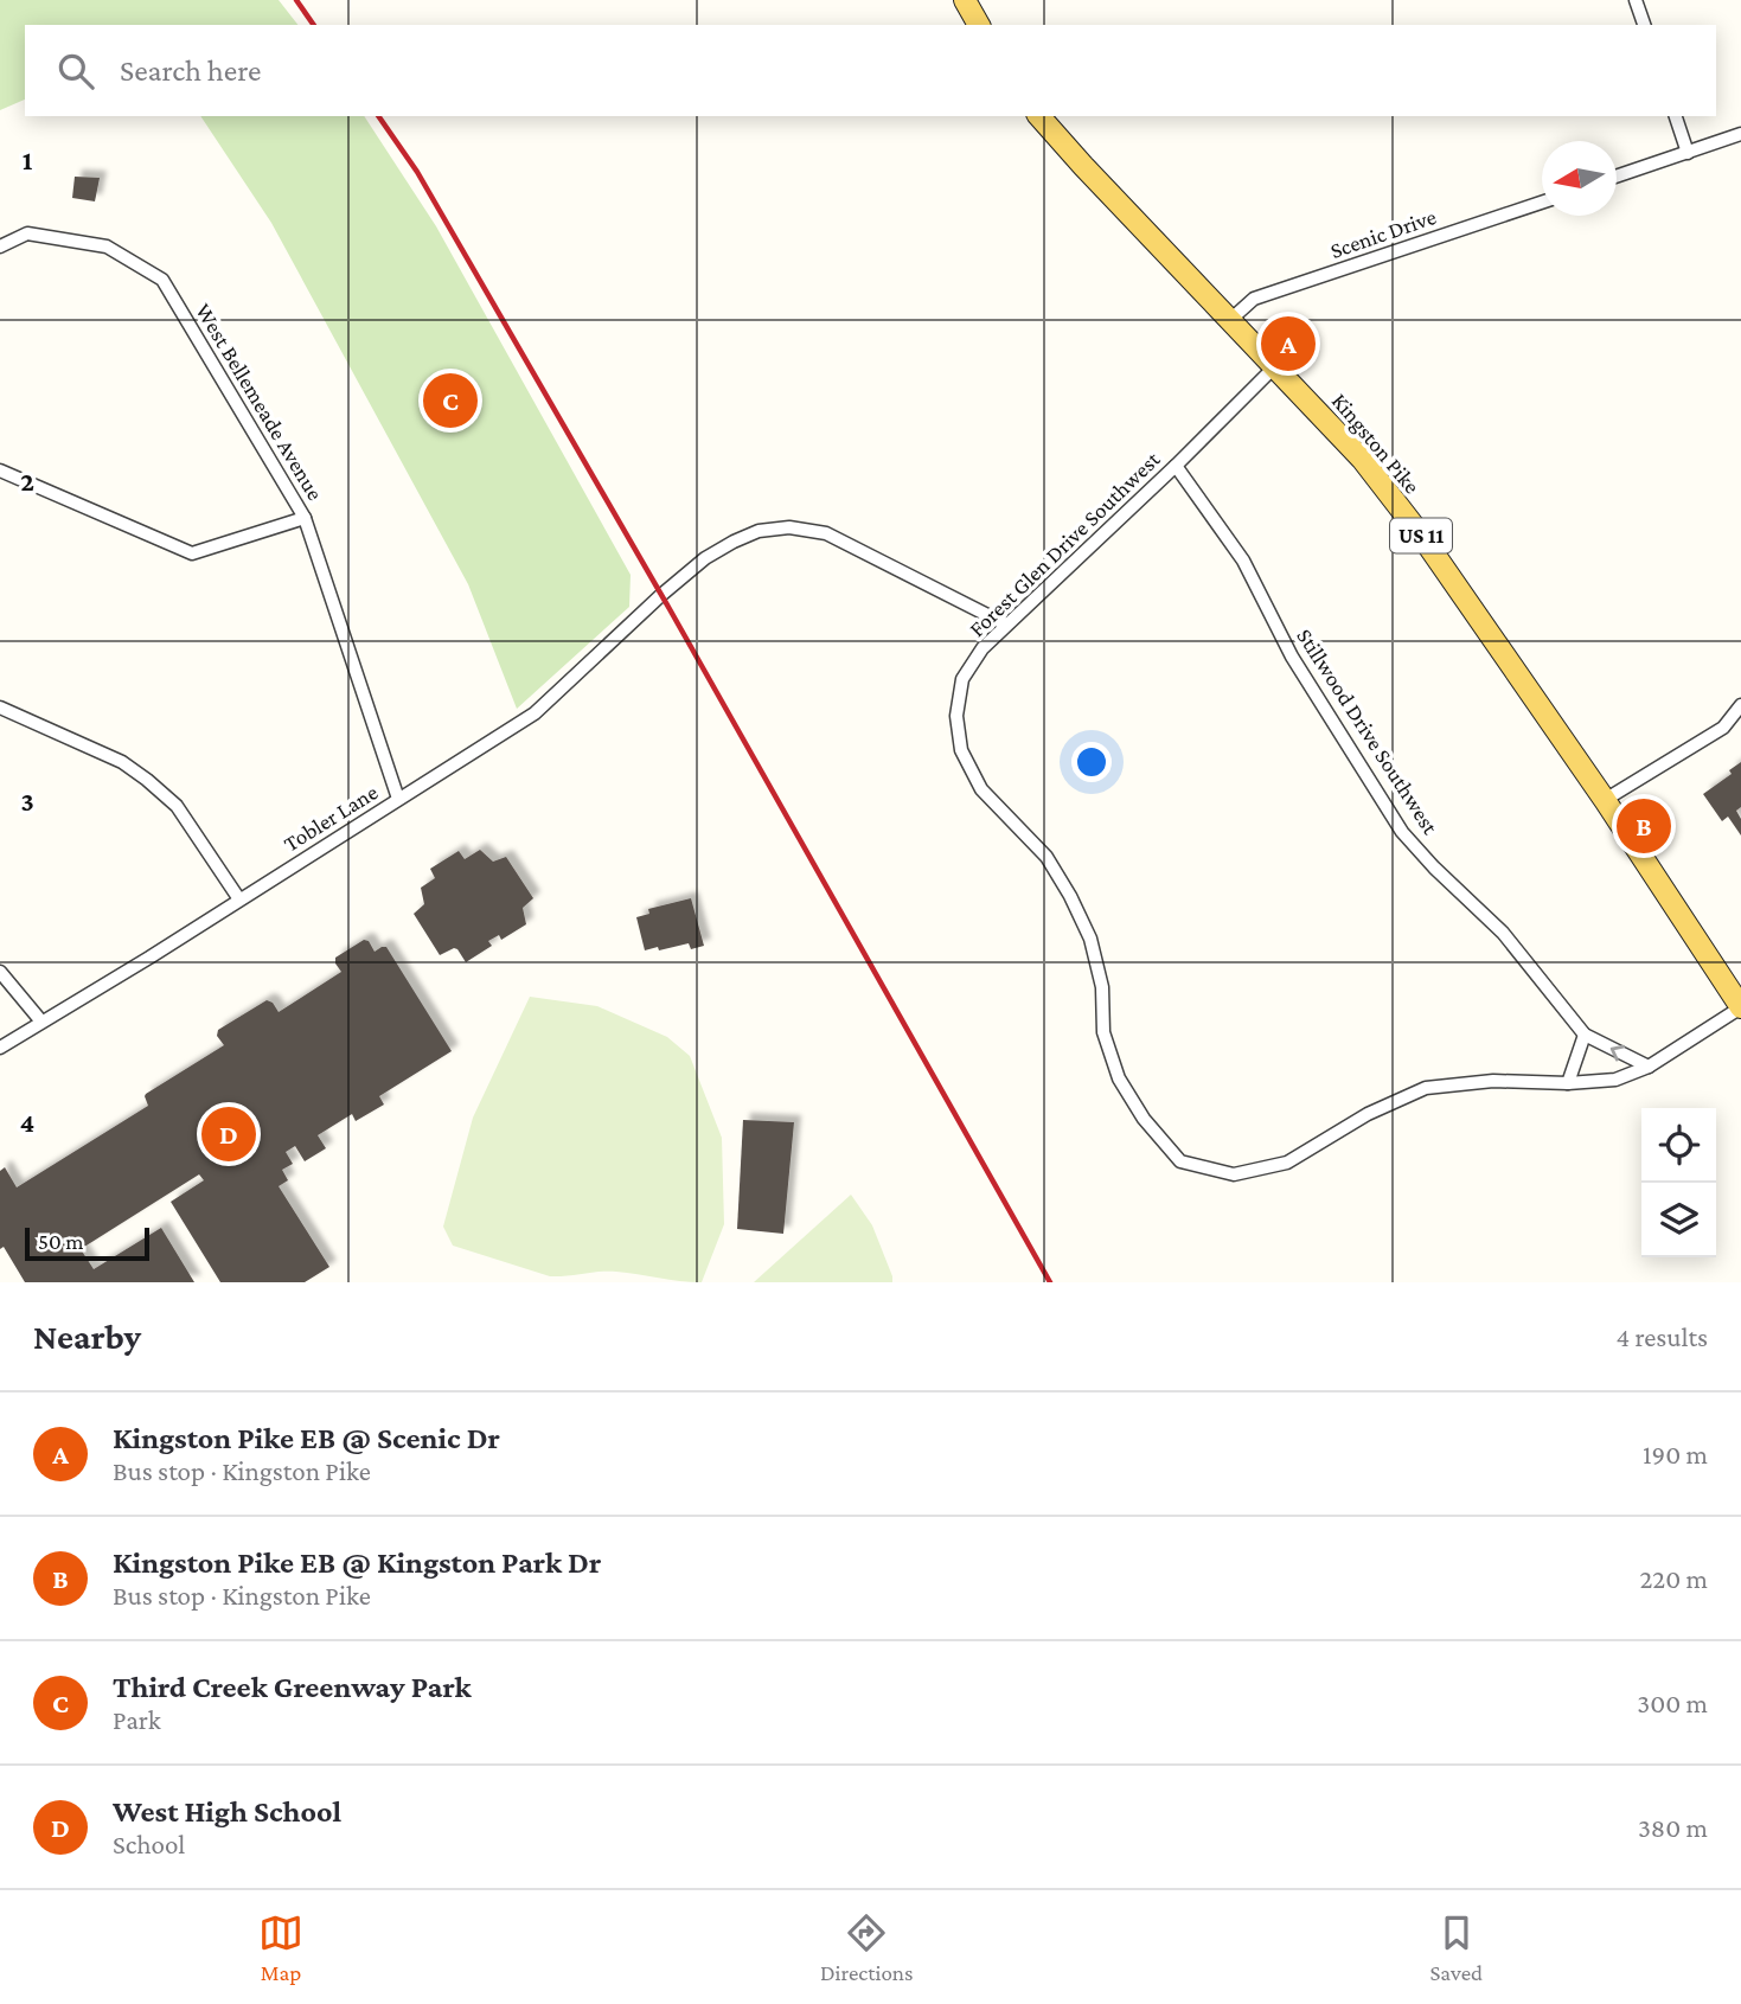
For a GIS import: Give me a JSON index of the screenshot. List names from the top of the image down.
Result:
{
  "streets": {
    "main road": ["Kingston Pike", "US 11"],
    "street": [
      "Scenic Drive",
      "West Bellemeade Avenue",
      "Forest Glen Drive Southwest",
      "Stillwood Drive Southwest",
      "Tobler Lane"
    ]
  },
  "crossings": [
    ["Scenic Drive", "Kingston Pike"],
    ["West Bellemeade Avenue", "Tobler Lane"],
    ["Kingston Pike", "Forest Glen Drive Southwest"],
    ["Forest Glen Drive Southwest", "Stillwood Drive Southwest"],
    ["Forest Glen Drive Southwest", "Tobler Lane"]
  ],
  "scale_bar": "50 m",
  "north": "left",
  "page": {
    "search": "Search here",
    "pins": [
      "A",
      "C",
      "B",
      "D"
    ],
    "scale": "50 m",
    "heading": ["Nearby", "4 results"],
    "list": [
      {
        "mark": "A",
        "name": "Kingston Pike EB @ Scenic Dr",
        "note": "Bus stop · Kingston Pike",
        "value": "190 m"
      },
      {
        "mark": "B",
        "name": "Kingston Pike EB @ Kingston Park Dr",
        "note": "Bus stop · Kingston Pike",
        "value": "220 m"
      },
      {
        "mark": "C",
        "name": "Third Creek Greenway Park",
        "note": "Park",
        "value": "300 m"
      },
      {
        "mark": "D",
        "name": "West High School",
        "note": "School",
        "value": "380 m"
      }
    ],
    "nav": ["Map", "Directions", "Saved"]
  },
  "grid": {
    "rows": [
      "1",
      "2",
      "3",
      "4"
    ]
  }
}
